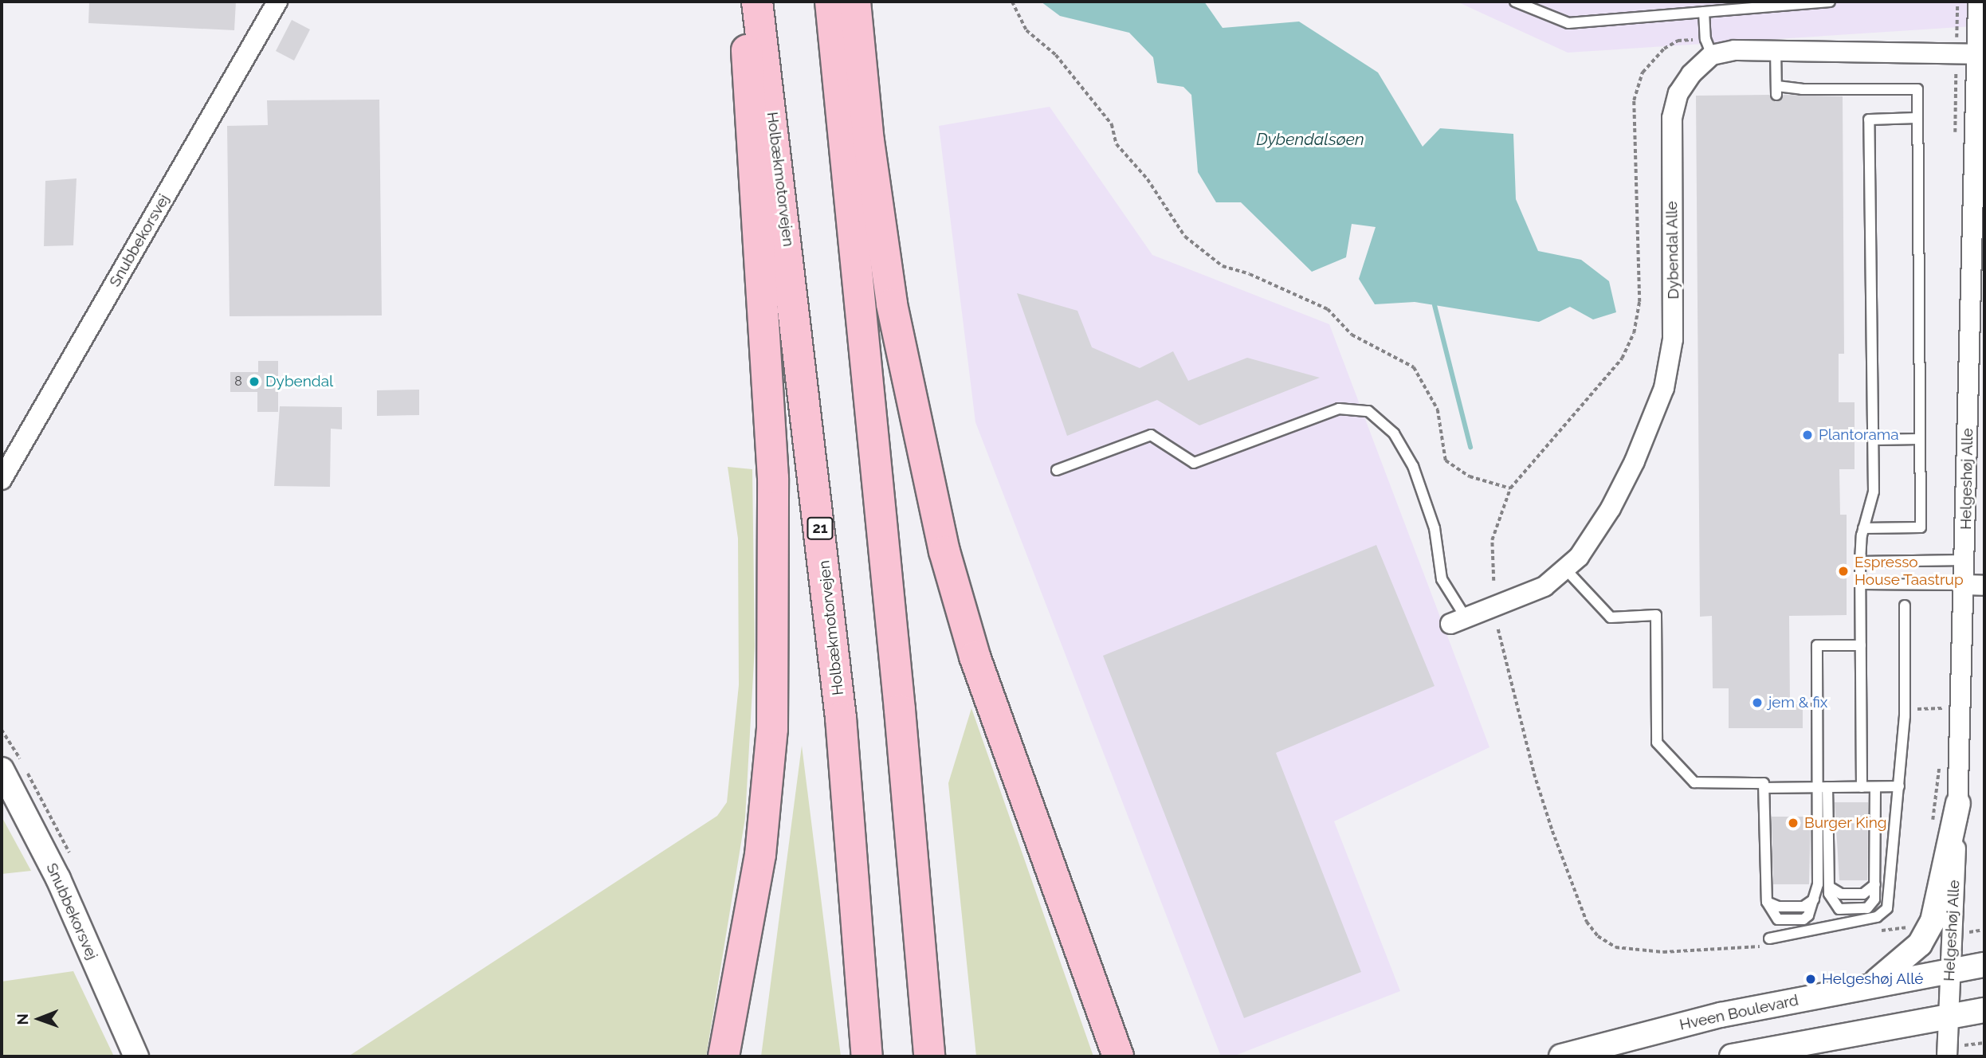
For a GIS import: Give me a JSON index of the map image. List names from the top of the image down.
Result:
{
  "streets": {
    "highway": ["Holbækmotorvejen", "21"],
    "street": [
      "Snubbekorsvej",
      "Dybendal Alle",
      "Helgeshøj Alle",
      "Hveen Boulevard"
    ]
  },
  "crossings": [
    ["Helgeshøj Alle", "Hveen Boulevard"]
  ],
  "water": ["Dybendalsøen"],
  "places": [
    "Dybendal",
    "Plantorama",
    "Espresso House Taastrup",
    "jem & fix",
    "Burger King",
    "Helgeshøj Allé"
  ],
  "house_numbers": ["8"],
  "north": "left"
}
